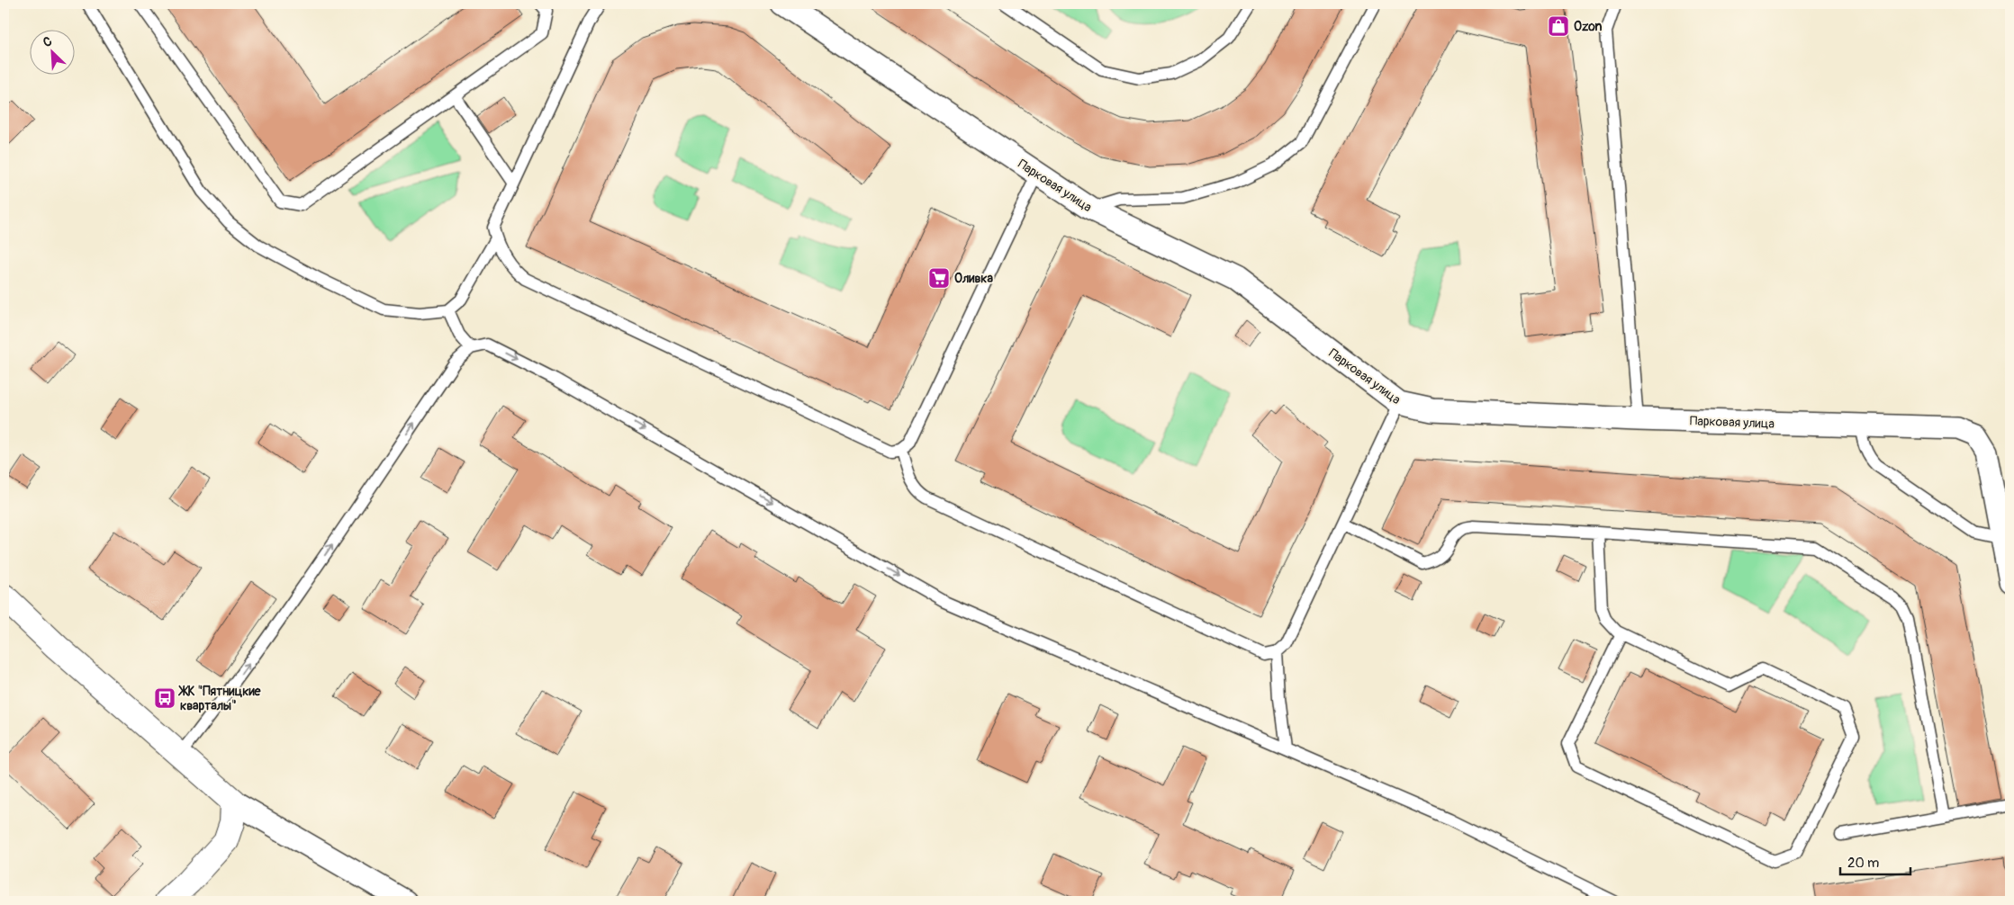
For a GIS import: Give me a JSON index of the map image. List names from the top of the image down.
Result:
{
  "streets": {
    "street": ["Парковая улица"]
  },
  "places": {
    "shop": ["Ozon"],
    "supermarket": ["Оливка"],
    "bus stop": ["ЖК \"Пятницкие кварталы\""]
  },
  "scale_bar": "20 m",
  "north": "top left"
}
